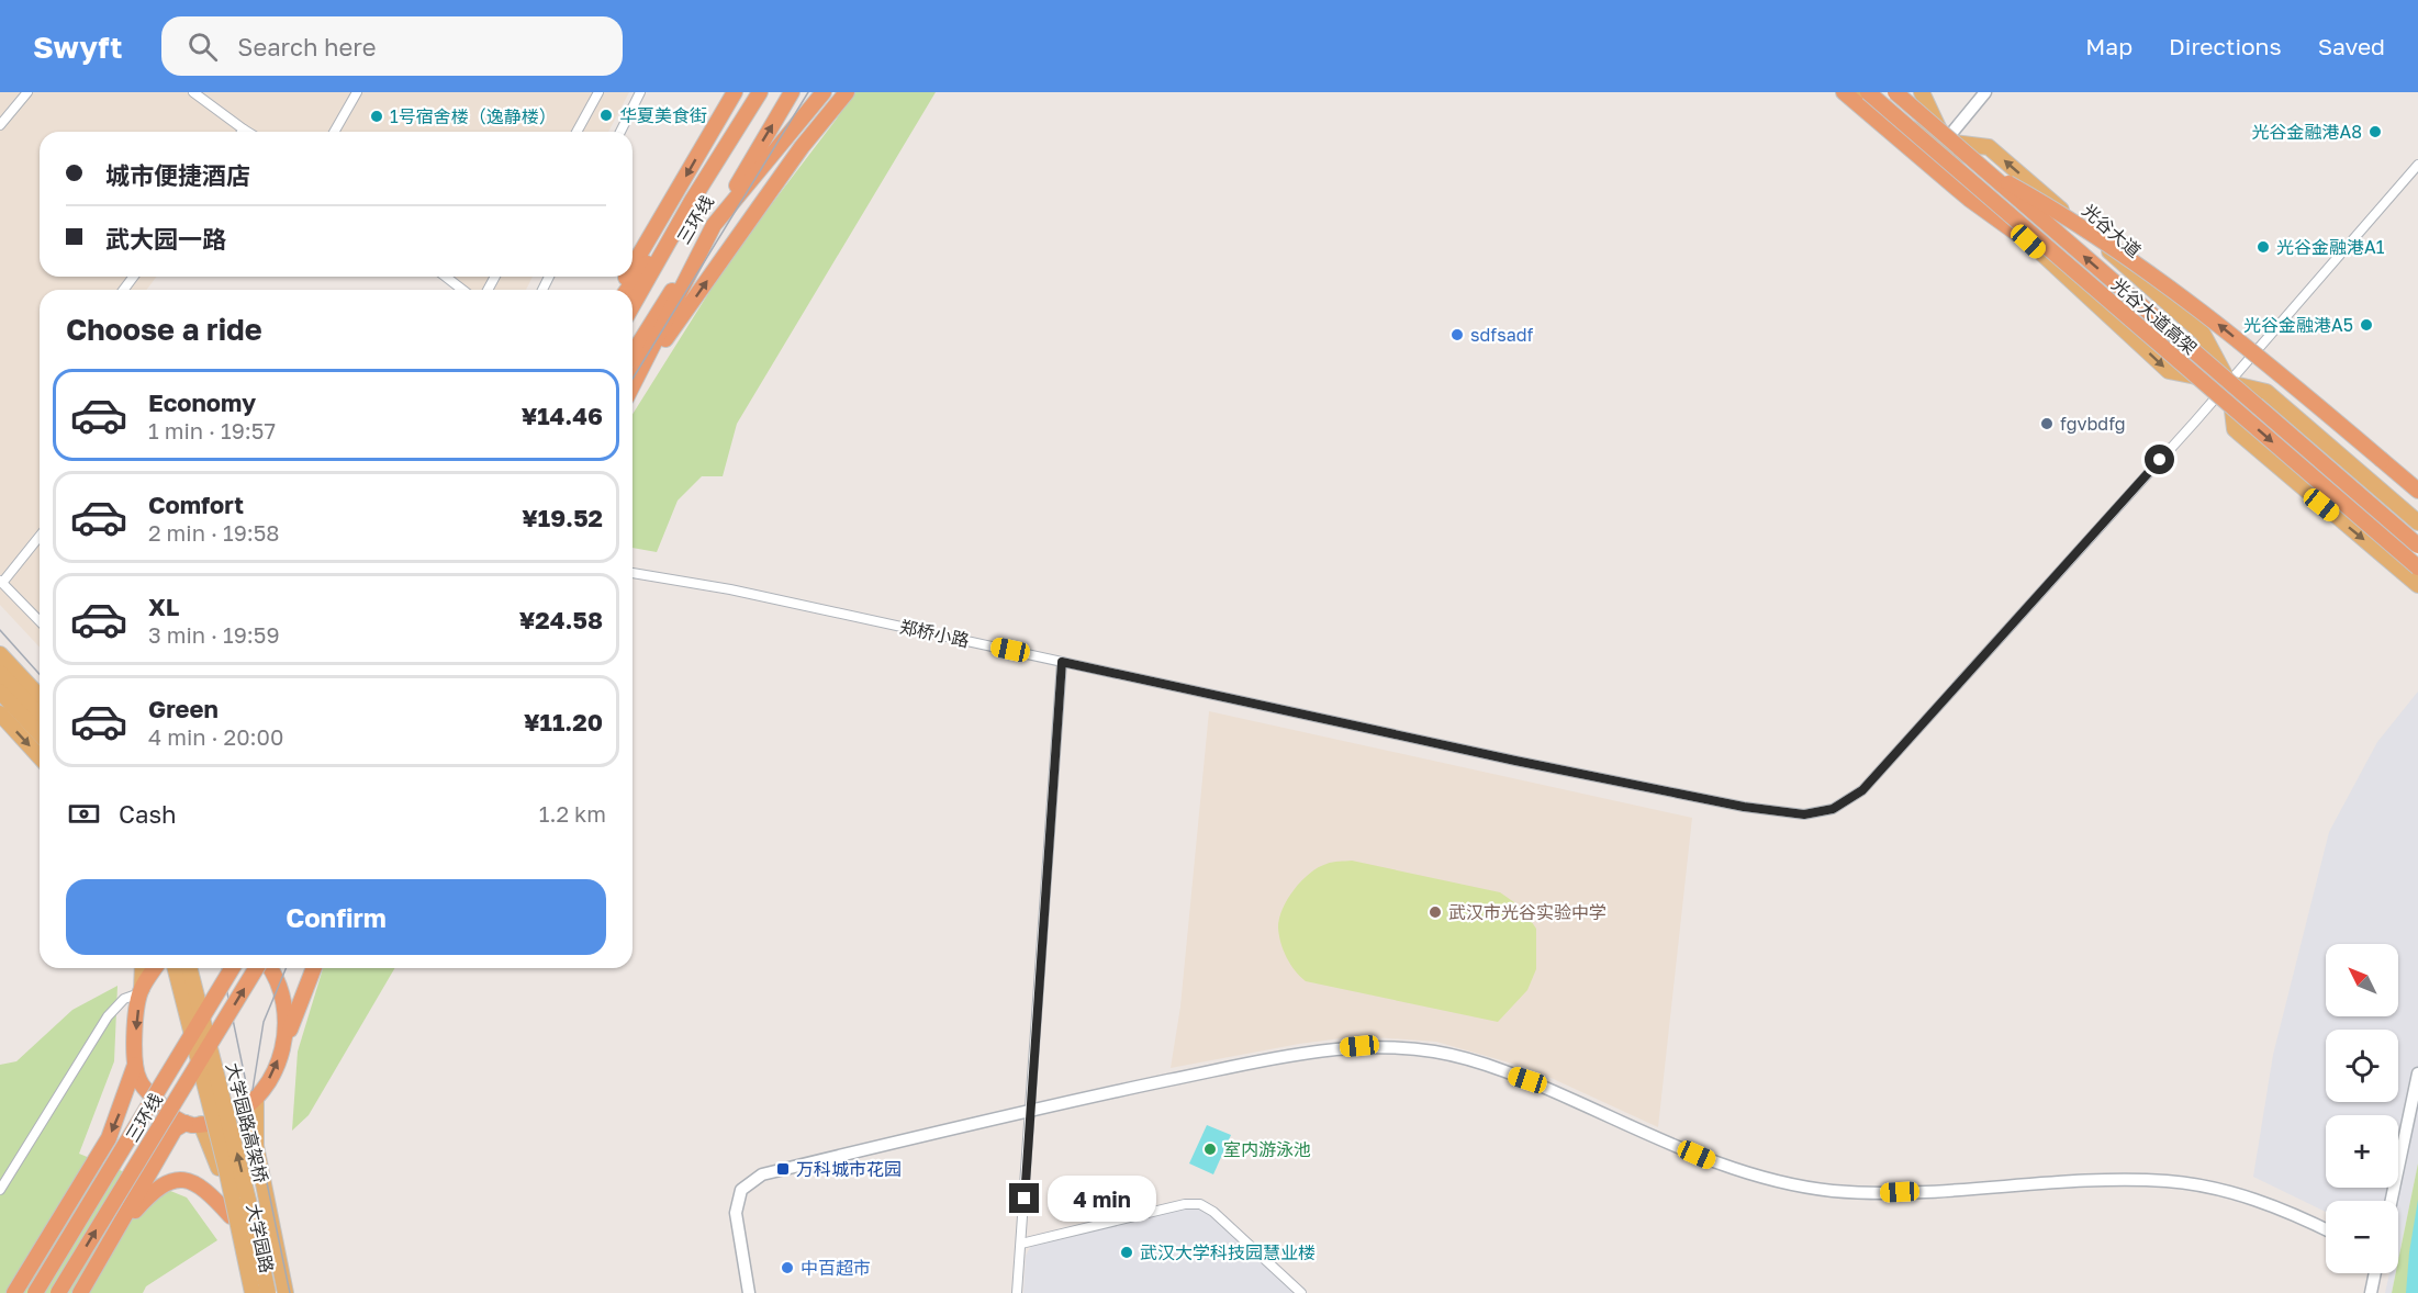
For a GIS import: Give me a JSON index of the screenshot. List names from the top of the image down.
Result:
{
  "streets": {
    "highway": ["三环线", "光谷大道高架"],
    "main road": ["光谷大道", "大学园路高架桥", "大学园路"],
    "street": ["郑桥小路"]
  },
  "crossings": [
    ["光谷大道", "郑桥小路"]
  ],
  "one_way": ["大学园路高架桥"],
  "places": {
    "other": [
      "华夏美食街",
      "1号宿舍楼（逸静楼）",
      "光谷金融港A8",
      "光谷金融港A1",
      "光谷金融港A5",
      "sdfsadf",
      "fgvbdfg",
      "武汉市光谷实验中学",
      "室内游泳池",
      "武汉大学科技园慧业楼",
      "中百超市"
    ],
    "transit": ["万科城市花园"]
  },
  "north": "top left",
  "page": {
    "header": "Swyft",
    "search": "Search here",
    "nav": ["Map", "Directions", "Saved"],
    "banner": ["城市便捷酒店", "武大园一路"],
    "heading": "Choose a ride",
    "list": [
      {
        "name": "Economy",
        "note": "1 min · 19:57",
        "value": "¥14.46"
      },
      {
        "name": "Comfort",
        "note": "2 min · 19:58",
        "value": "¥19.52"
      },
      {
        "name": "XL",
        "note": "3 min · 19:59",
        "value": "¥24.58"
      },
      {
        "name": "Green",
        "note": "4 min · 20:00",
        "value": "¥11.20"
      }
    ],
    "pay": ["Cash", "1.2 km"],
    "buttons": "Confirm",
    "map_buttons": ["+", "−"],
    "bubble": "4 min"
  }
}
